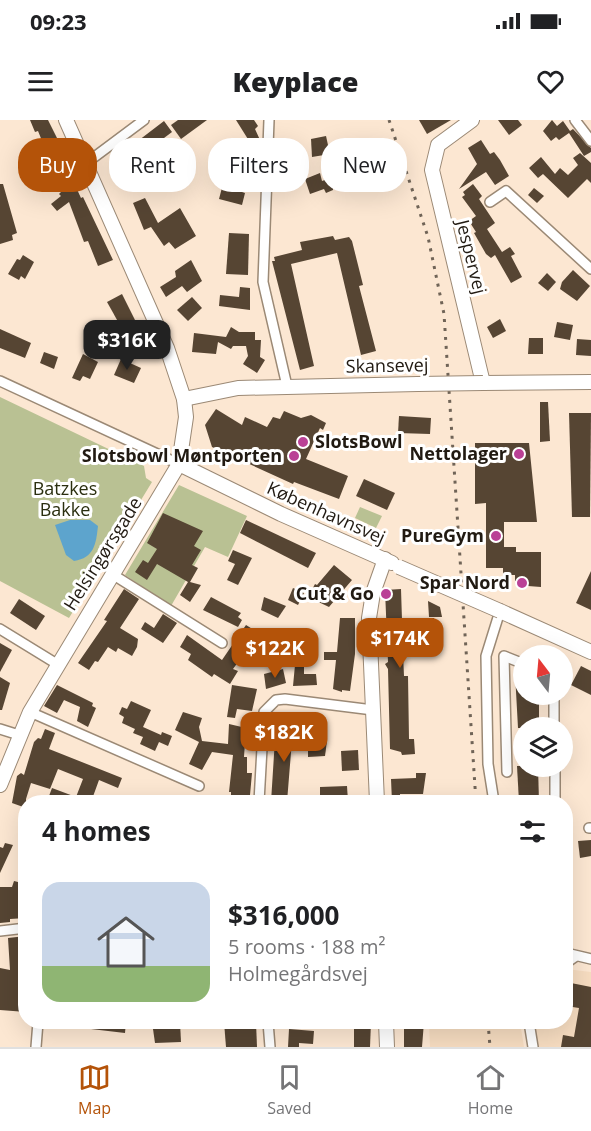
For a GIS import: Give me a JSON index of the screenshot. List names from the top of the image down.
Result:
{
  "streets": {
    "street": [
      "Jespervej",
      "Skansevej",
      "Københavnsvej",
      "Helsingørsgade"
    ]
  },
  "crossings": [
    ["Jespervej", "Skansevej"],
    ["Københavnsvej", "Helsingørsgade"]
  ],
  "parks": ["Batzkes Bakke"],
  "places": [
    "SlotsBowl",
    "Nettolager",
    "Slotsbowl Møntporten",
    "PureGym",
    "Spar Nord",
    "Cut & Go"
  ],
  "north": "top",
  "page": {
    "status": "09:23",
    "header": "Keyplace",
    "chip": [
      "Buy",
      "Rent",
      "Filters",
      "New"
    ],
    "price": [
      "$316K",
      "$174K",
      "$122K",
      "$182K"
    ],
    "heading": "4 homes",
    "list": [
      {
        "name": "$316,000",
        "note": "5 rooms · 188 m² · Holmegårdsvej"
      }
    ],
    "tabs": ["Map", "Saved", "Home"]
  }
}
